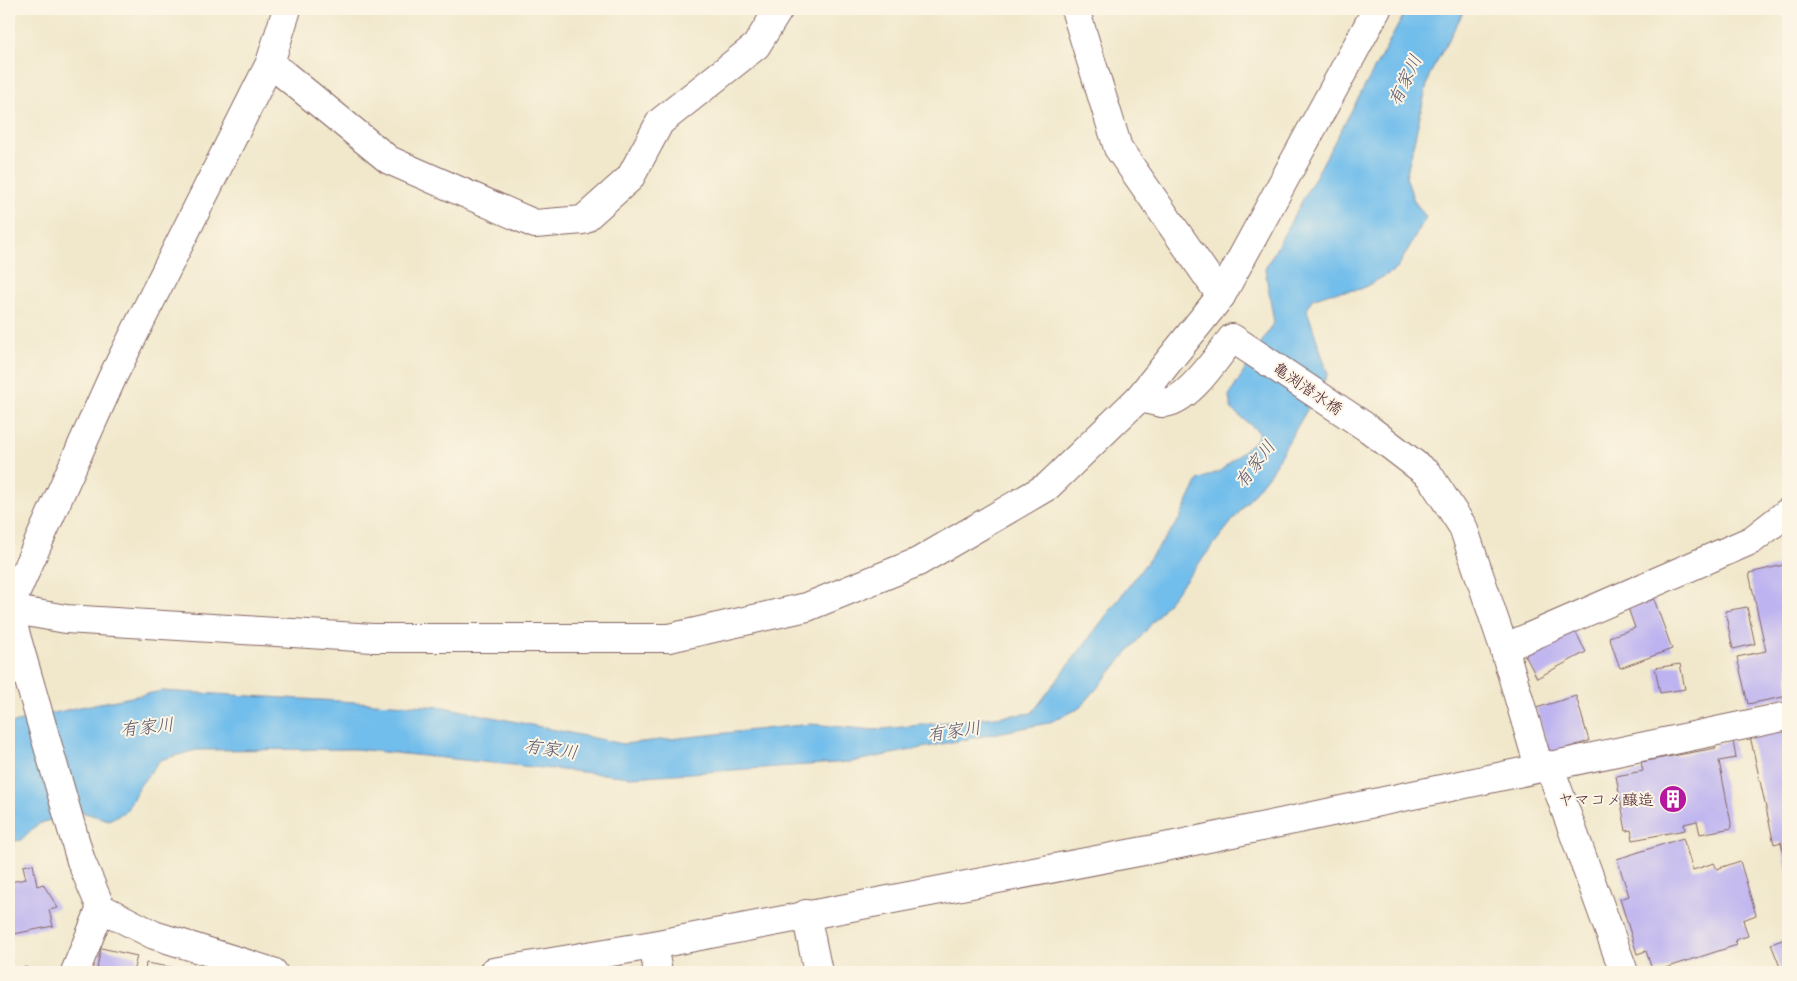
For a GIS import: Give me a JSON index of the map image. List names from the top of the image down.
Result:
{
  "streets": {
    "street": ["亀渕潜水橋"]
  },
  "water": ["有家川"],
  "places": {
    "building": ["ヤマコメ醸造"]
  }
}
